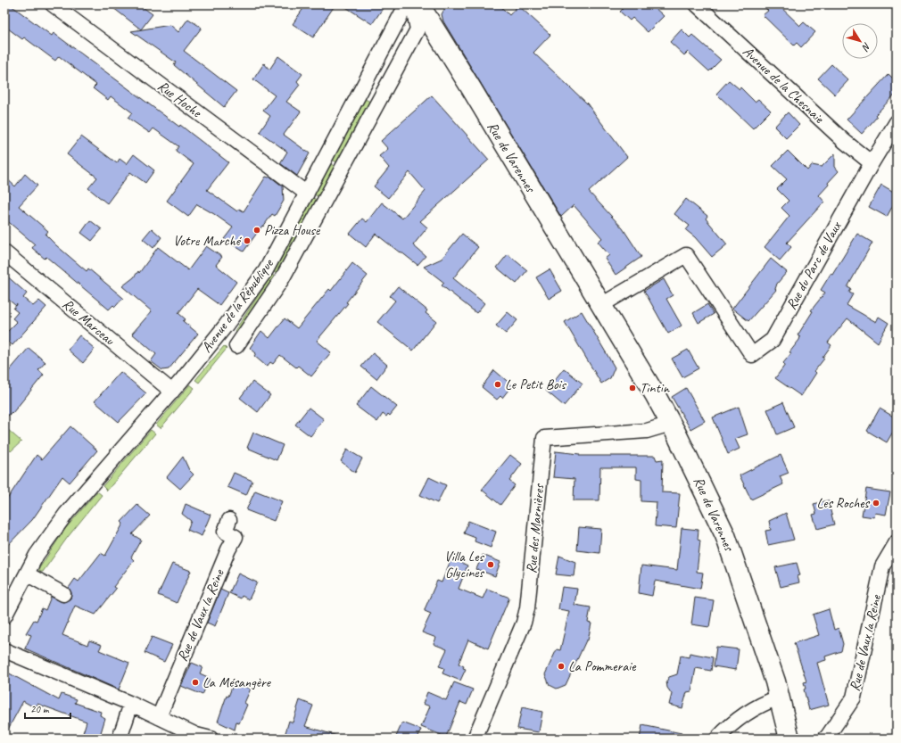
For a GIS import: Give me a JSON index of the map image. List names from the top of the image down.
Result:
{
  "streets": {
    "street": [
      "Avenue de la Chesnaie",
      "Rue Hoche",
      "Rue de Varennes",
      "Rue du Parc de Vaux",
      "Avenue de la République",
      "Rue Marceau",
      "Rue des Marnières",
      "Rue de Vaux la Reine"
    ]
  },
  "crossings": [
    ["Avenue de la Chesnaie", "Rue du Parc de Vaux"],
    ["Rue Hoche", "Avenue de la République"],
    ["Rue de Varennes", "Rue du Parc de Vaux"],
    ["Rue de Varennes", "Avenue de la République"],
    ["Rue de Varennes", "Rue des Marnières"],
    ["Avenue de la République", "Rue Marceau"]
  ],
  "places": [
    "Pizza House",
    "Votre Marché",
    "Le Petit Bois",
    "Tintin",
    "Les Roches",
    "Villa Les Glycines",
    "La Pommeraie",
    "La Mésangère"
  ],
  "scale_bar": "20 m",
  "north": "bottom right"
}
